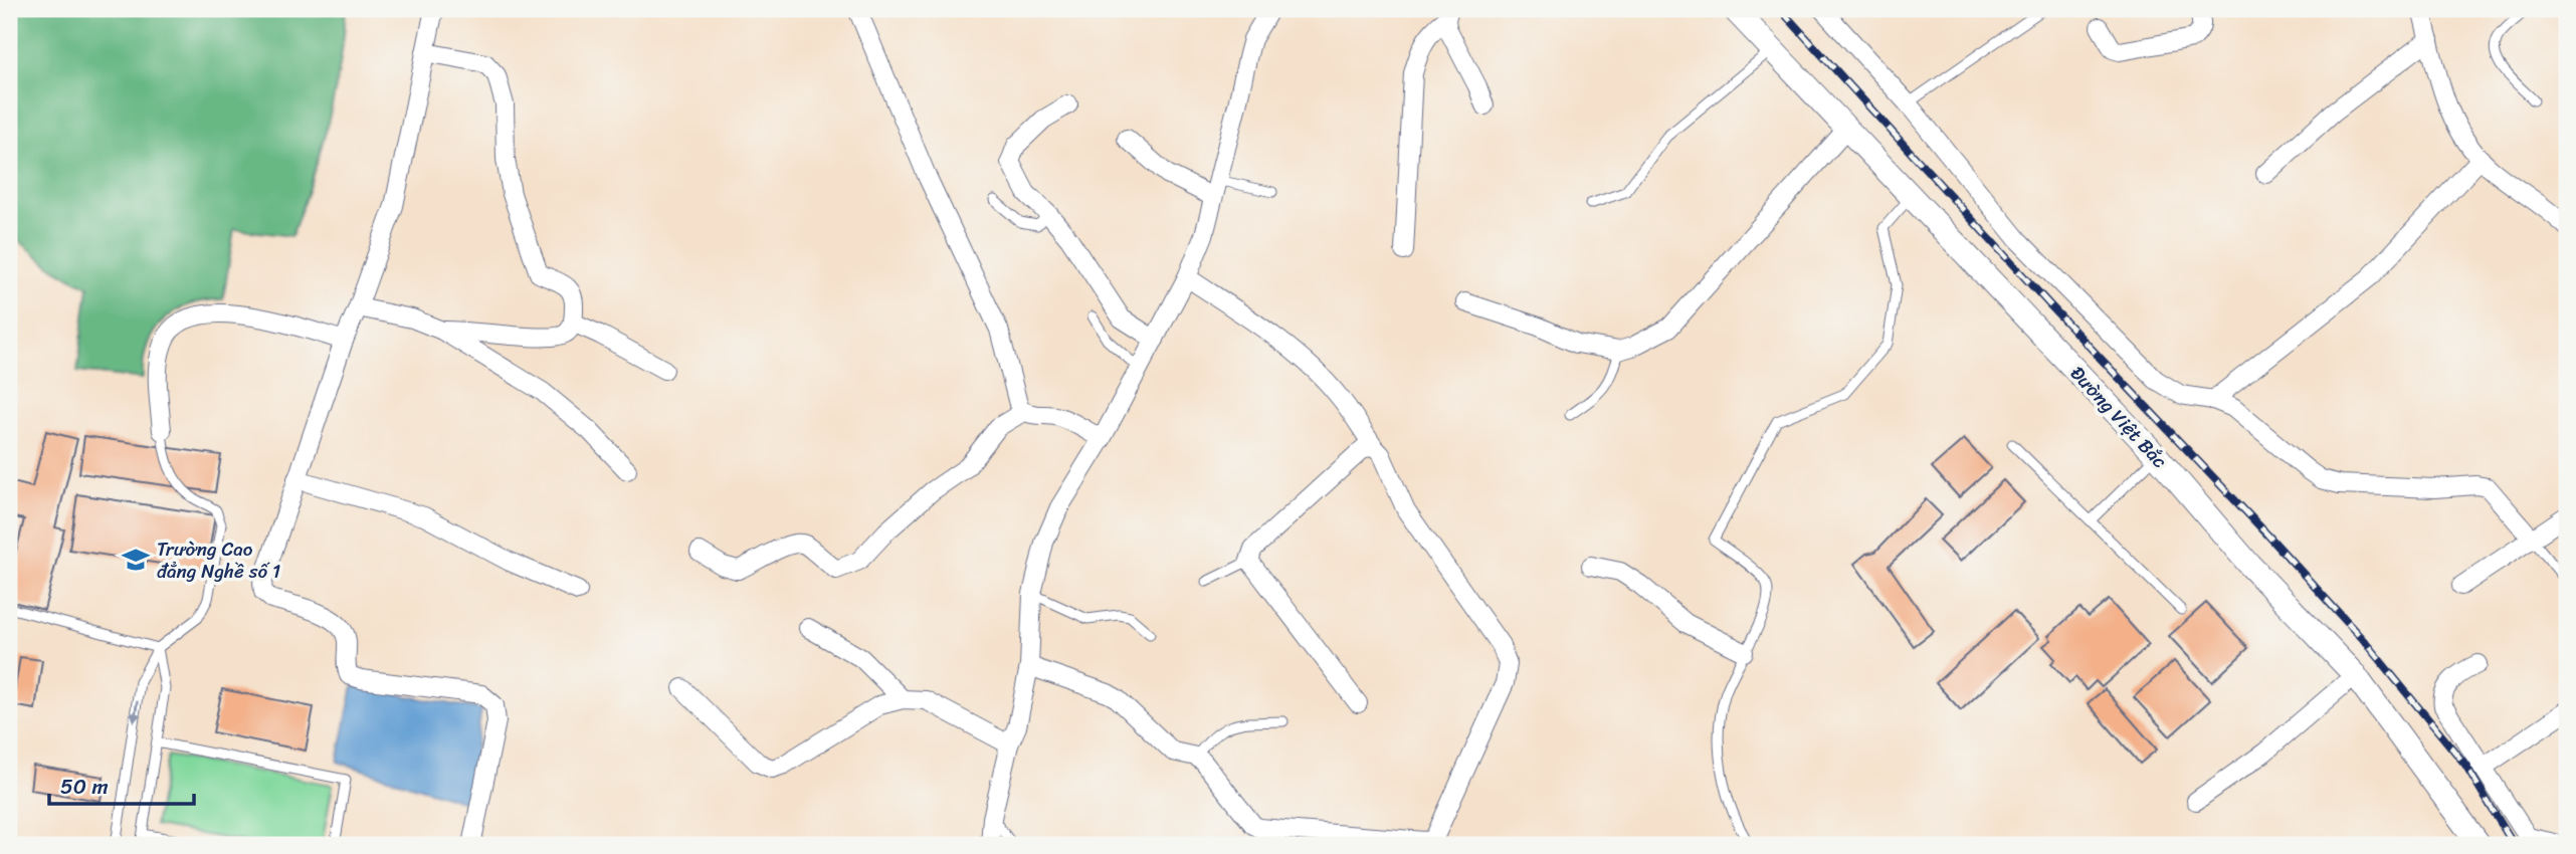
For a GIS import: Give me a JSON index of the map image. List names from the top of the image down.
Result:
{
  "streets": {
    "street": ["Đường Việt Bắc"]
  },
  "places": {
    "school or university": ["Trường Cao đẳng Nghề số 1"]
  },
  "scale_bar": "50 m"
}
